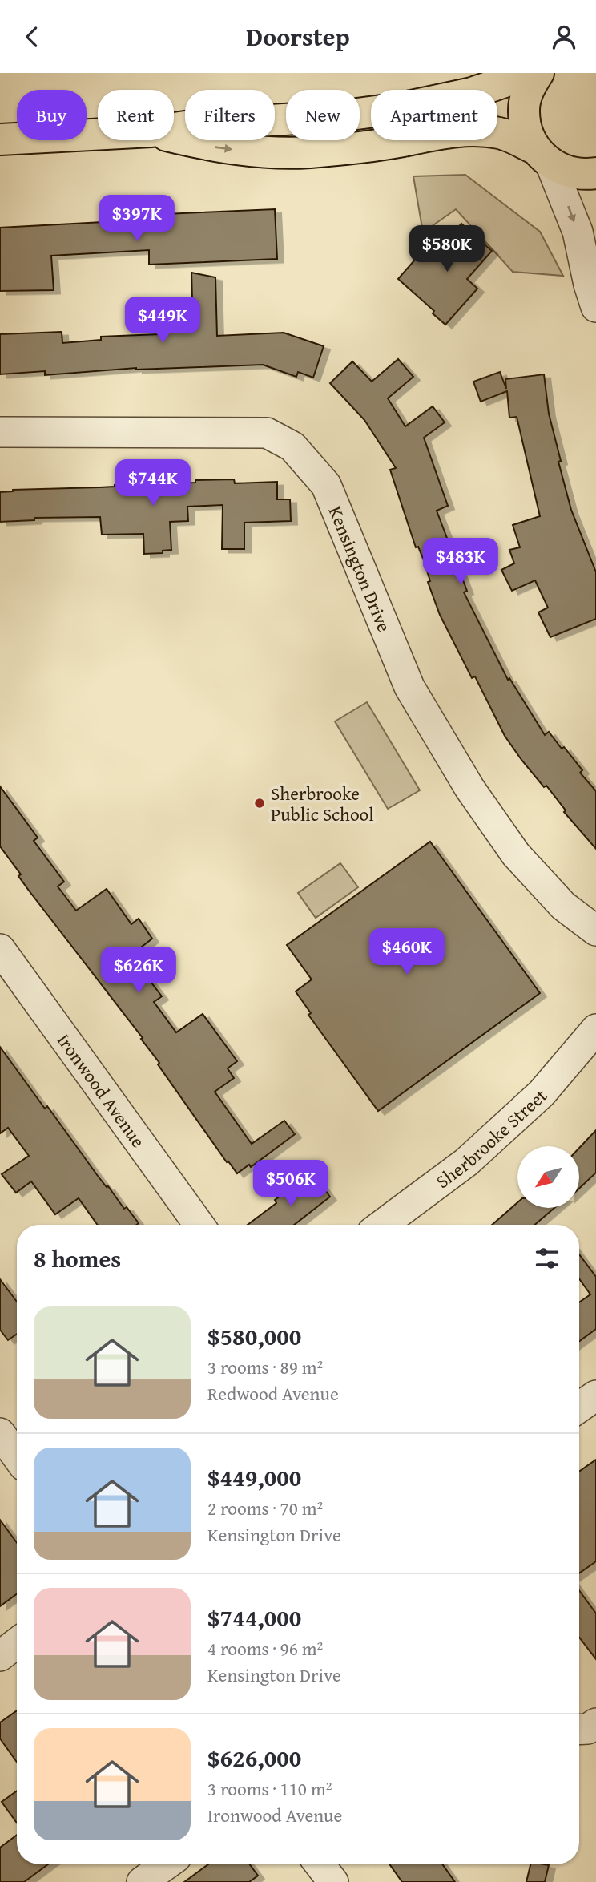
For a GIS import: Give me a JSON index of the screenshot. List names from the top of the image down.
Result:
{
  "streets": {
    "street": ["Kensington Drive", "Ironwood Avenue", "Sherbrooke Street"]
  },
  "places": ["Sherbrooke Public School"],
  "north": "bottom left",
  "page": {
    "header": "Doorstep",
    "chip": [
      "Buy",
      "Rent",
      "Filters",
      "New",
      "Apartment"
    ],
    "price": [
      "$397K",
      "$580K",
      "$449K",
      "$744K",
      "$483K",
      "$460K",
      "$626K",
      "$506K"
    ],
    "heading": "8 homes",
    "list": [
      {
        "name": "$580,000",
        "note": "3 rooms · 89 m² · Redwood Avenue"
      },
      {
        "name": "$449,000",
        "note": "2 rooms · 70 m² · Kensington Drive"
      },
      {
        "name": "$744,000",
        "note": "4 rooms · 96 m² · Kensington Drive"
      },
      {
        "name": "$626,000",
        "note": "3 rooms · 110 m² · Ironwood Avenue"
      }
    ]
  }
}
